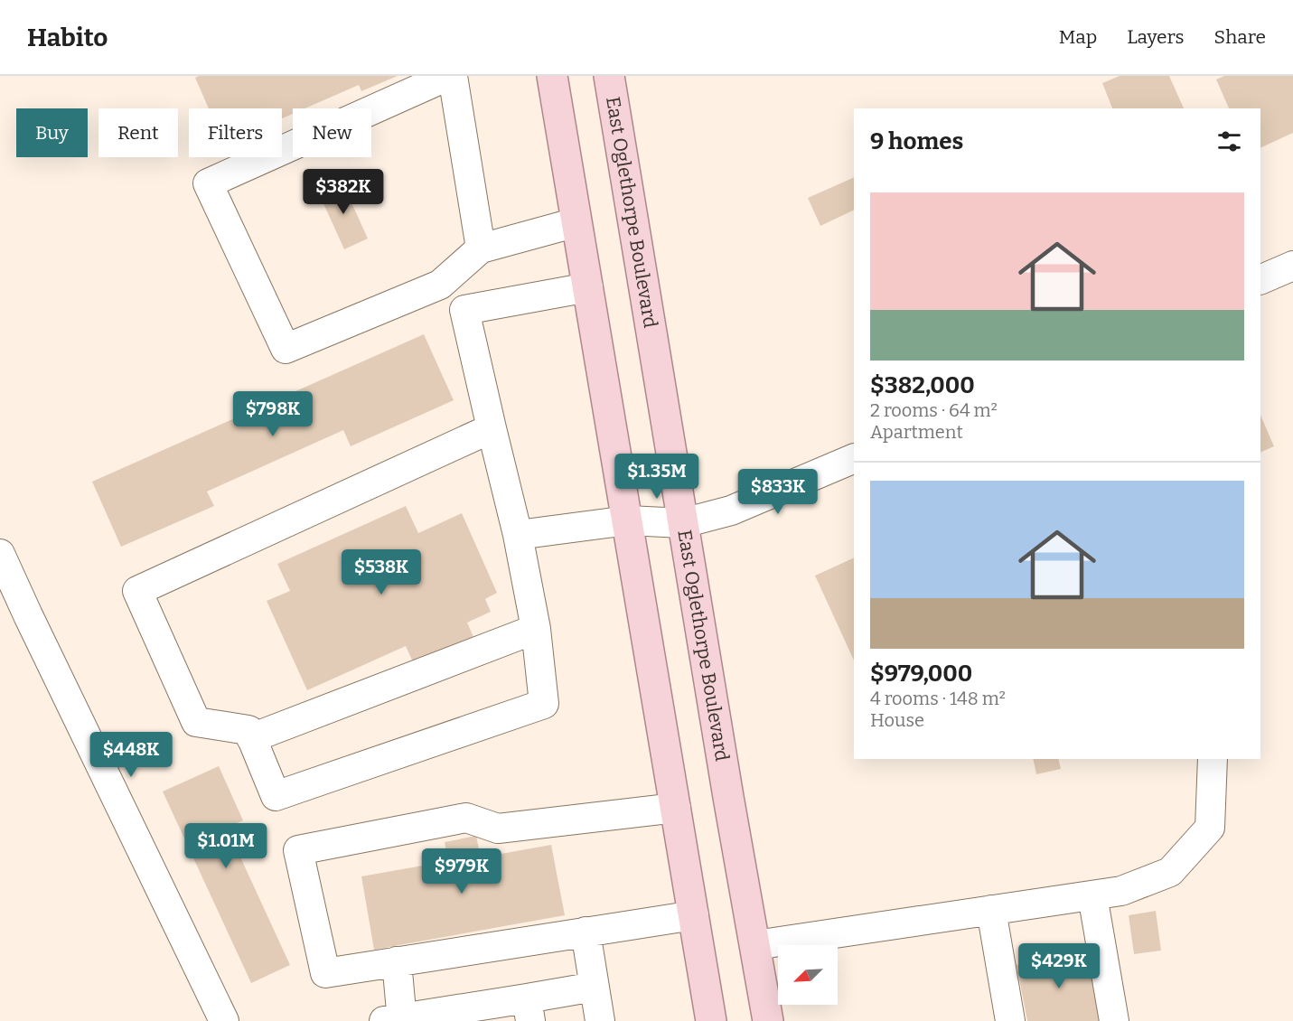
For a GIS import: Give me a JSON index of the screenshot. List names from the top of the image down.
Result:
{
  "streets": {
    "main road": ["East Oglethorpe Boulevard"]
  },
  "north": "bottom left",
  "page": {
    "header": "Habito",
    "nav": ["Map", "Layers", "Share"],
    "chip": [
      "Buy",
      "Rent",
      "Filters",
      "New"
    ],
    "heading": "9 homes",
    "price": [
      "$382K",
      "$798K",
      "$1.35M",
      "$833K",
      "$538K",
      "$448K",
      "$1.01M",
      "$979K",
      "$429K"
    ],
    "list": [
      {
        "name": "$382,000",
        "note": "2 rooms · 64 m² · Apartment"
      },
      {
        "name": "$979,000",
        "note": "4 rooms · 148 m² · House"
      }
    ]
  }
}
